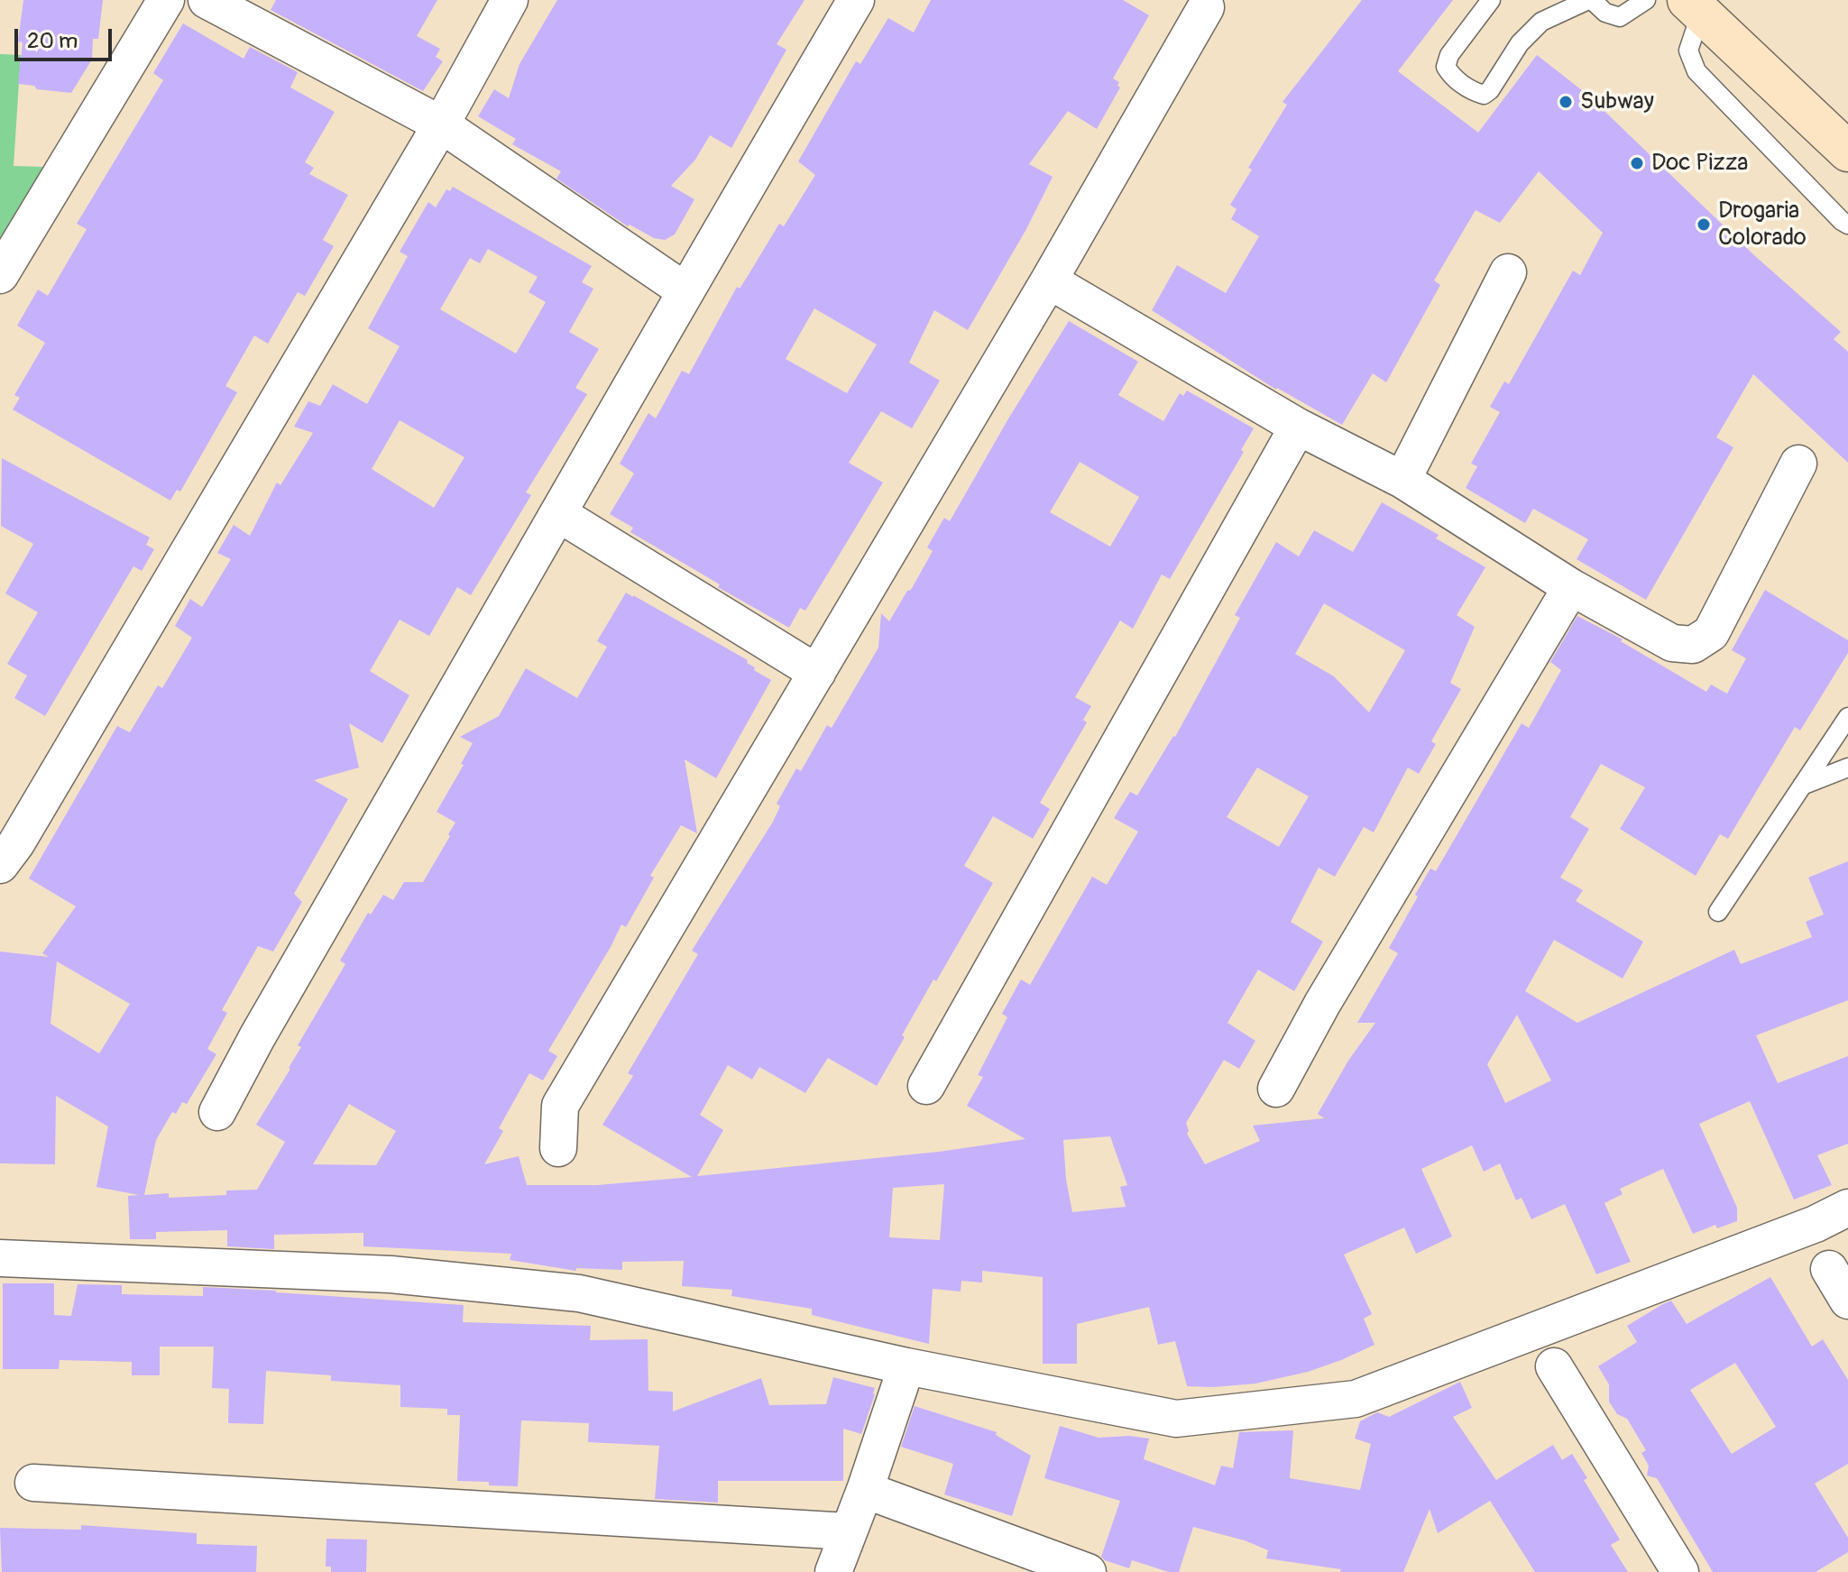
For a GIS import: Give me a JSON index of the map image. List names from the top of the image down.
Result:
{
  "places": ["Subway", "Doc Pizza", "Drogaria Colorado"],
  "scale_bar": "20 m"
}
